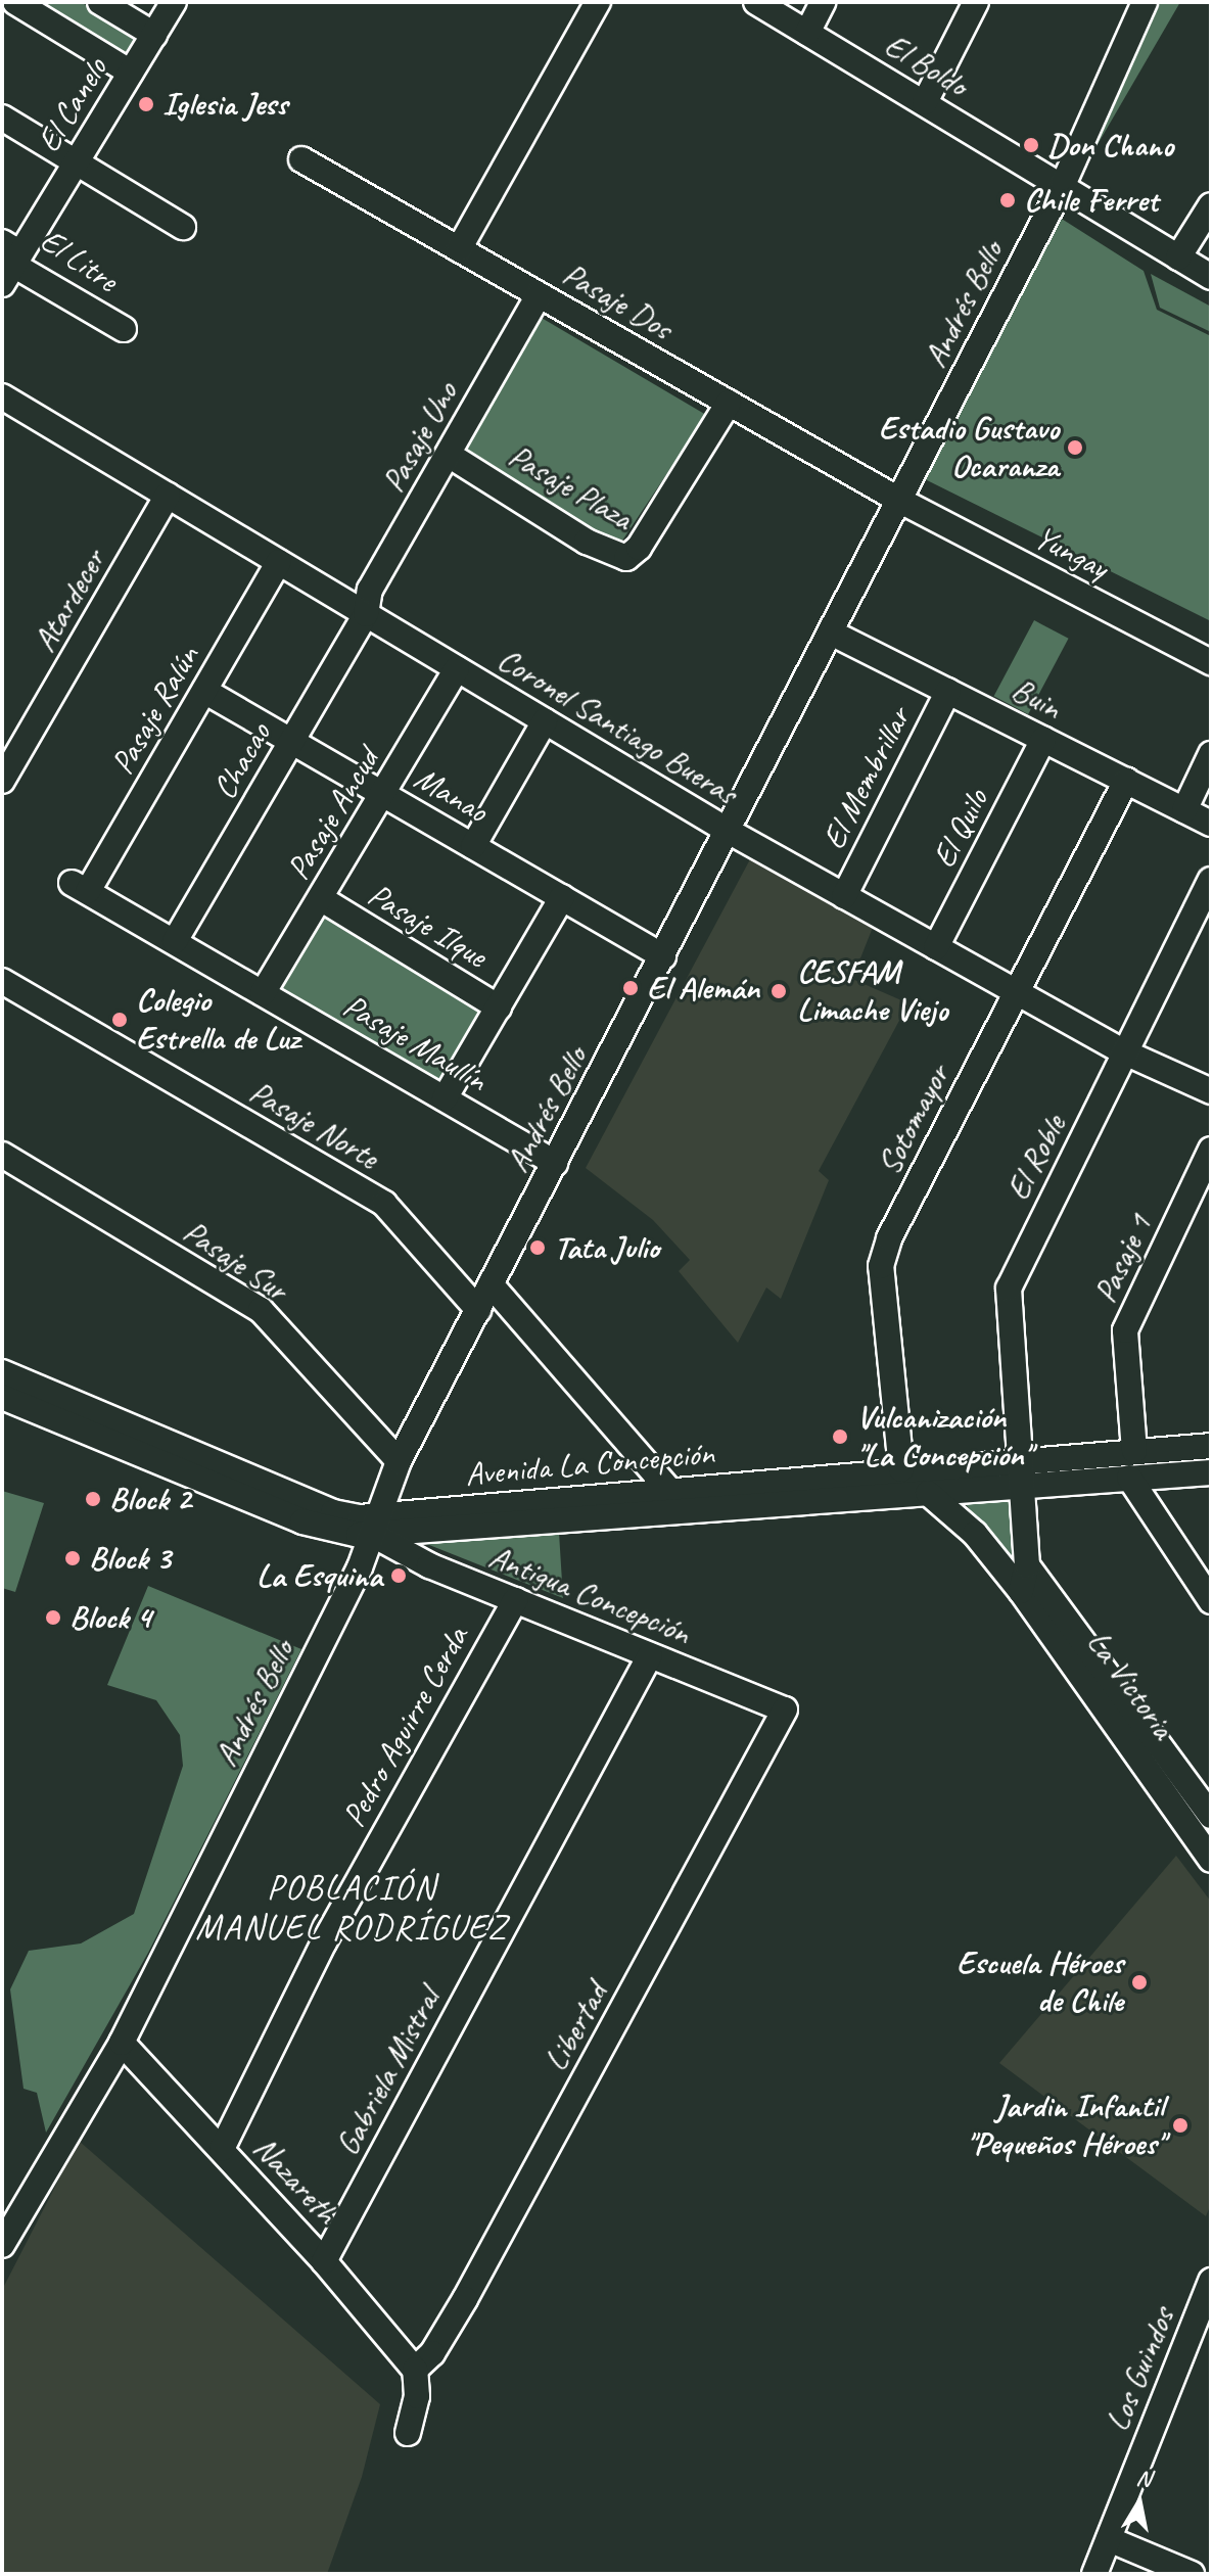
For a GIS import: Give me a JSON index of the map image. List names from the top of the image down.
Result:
{
  "streets": {
    "street": [
      "El Boldo",
      "El Canelo",
      "El Litre",
      "Pasaje Dos",
      "Andrés Bello",
      "Pasaje Uno",
      "Pasaje Plaza",
      "Yungay",
      "Atardecer",
      "Buin",
      "Pasaje Ralún",
      "Coronel Santiago Bueras",
      "Chacao",
      "El Membrillar",
      "Manao",
      "Pasaje Ancud",
      "El Quilo",
      "Pasaje Ilque",
      "Pasaje Maullín",
      "Sotomayor",
      "Pasaje Norte",
      "El Roble",
      "Pasaje 1",
      "Pasaje Sur",
      "Avenida La Concepción",
      "Antigua Concepción",
      "La Victoria",
      "Pedro Aguirre Cerda",
      "Libertad",
      "Gabriela Mistral",
      "Nazareth",
      "Los Guindos"
    ]
  },
  "crossings": [
    ["El Boldo", "Andrés Bello"],
    ["El Canelo", "El Litre"],
    ["Pasaje Dos", "Andrés Bello"],
    ["Pasaje Dos", "Pasaje Uno"],
    ["Pasaje Dos", "Pasaje Plaza"],
    ["Pasaje Dos", "Yungay"],
    ["Andrés Bello", "Yungay"],
    ["Andrés Bello", "Buin"],
    ["Andrés Bello", "Coronel Santiago Bueras"],
    ["Andrés Bello", "Manao"],
    ["Andrés Bello", "Pasaje Maullín"],
    ["Andrés Bello", "Pasaje Norte"],
    ["Andrés Bello", "Pasaje Sur"],
    ["Andrés Bello", "Avenida La Concepción"],
    ["Andrés Bello", "Antigua Concepción"],
    ["Andrés Bello", "Nazareth"],
    ["Pasaje Uno", "Pasaje Plaza"],
    ["Pasaje Uno", "Coronel Santiago Bueras"],
    ["Pasaje Uno", "Chacao"],
    ["Atardecer", "Coronel Santiago Bueras"],
    ["Buin", "El Membrillar"],
    ["Buin", "El Quilo"],
    ["Buin", "Sotomayor"],
    ["Pasaje Ralún", "Coronel Santiago Bueras"],
    ["Pasaje Ralún", "Manao"],
    ["Pasaje Ralún", "Pasaje Maullín"],
    ["Coronel Santiago Bueras", "Chacao"],
    ["Coronel Santiago Bueras", "El Membrillar"],
    ["Coronel Santiago Bueras", "Pasaje Ancud"],
    ["Coronel Santiago Bueras", "El Quilo"],
    ["Coronel Santiago Bueras", "Sotomayor"],
    ["Coronel Santiago Bueras", "El Roble"],
    ["Chacao", "Manao"],
    ["Chacao", "Pasaje Maullín"],
    ["Manao", "Pasaje Ancud"],
    ["Pasaje Ancud", "Pasaje Ilque"],
    ["Pasaje Ancud", "Pasaje Maullín"],
    ["Sotomayor", "Avenida La Concepción"],
    ["El Roble", "Avenida La Concepción"],
    ["Pasaje 1", "Avenida La Concepción"],
    ["Avenida La Concepción", "Antigua Concepción"],
    ["Avenida La Concepción", "La Victoria"],
    ["Antigua Concepción", "Pedro Aguirre Cerda"],
    ["Antigua Concepción", "Libertad"],
    ["Antigua Concepción", "Gabriela Mistral"],
    ["Pedro Aguirre Cerda", "Nazareth"],
    ["Libertad", "Nazareth"],
    ["Gabriela Mistral", "Nazareth"]
  ],
  "districts": ["POBLACIÓN MANUEL RODRÍGUEZ"],
  "places": [
    "Iglesia Jess",
    "Don Chano",
    "Chile Ferret",
    "Estadio Gustavo Ocaranza",
    "El Alemán",
    "CESFAM Limache Viejo",
    "Colegio Estrella de Luz",
    "Tata Julio",
    "Vulcanización \"La Concepción\"",
    "Block 2",
    "Block 3",
    "La Esquina",
    "Block 4",
    "Escuela Héroes de Chile",
    "Jardin Infantil \"Pequeños Héroes\""
  ],
  "north": "top"
}
